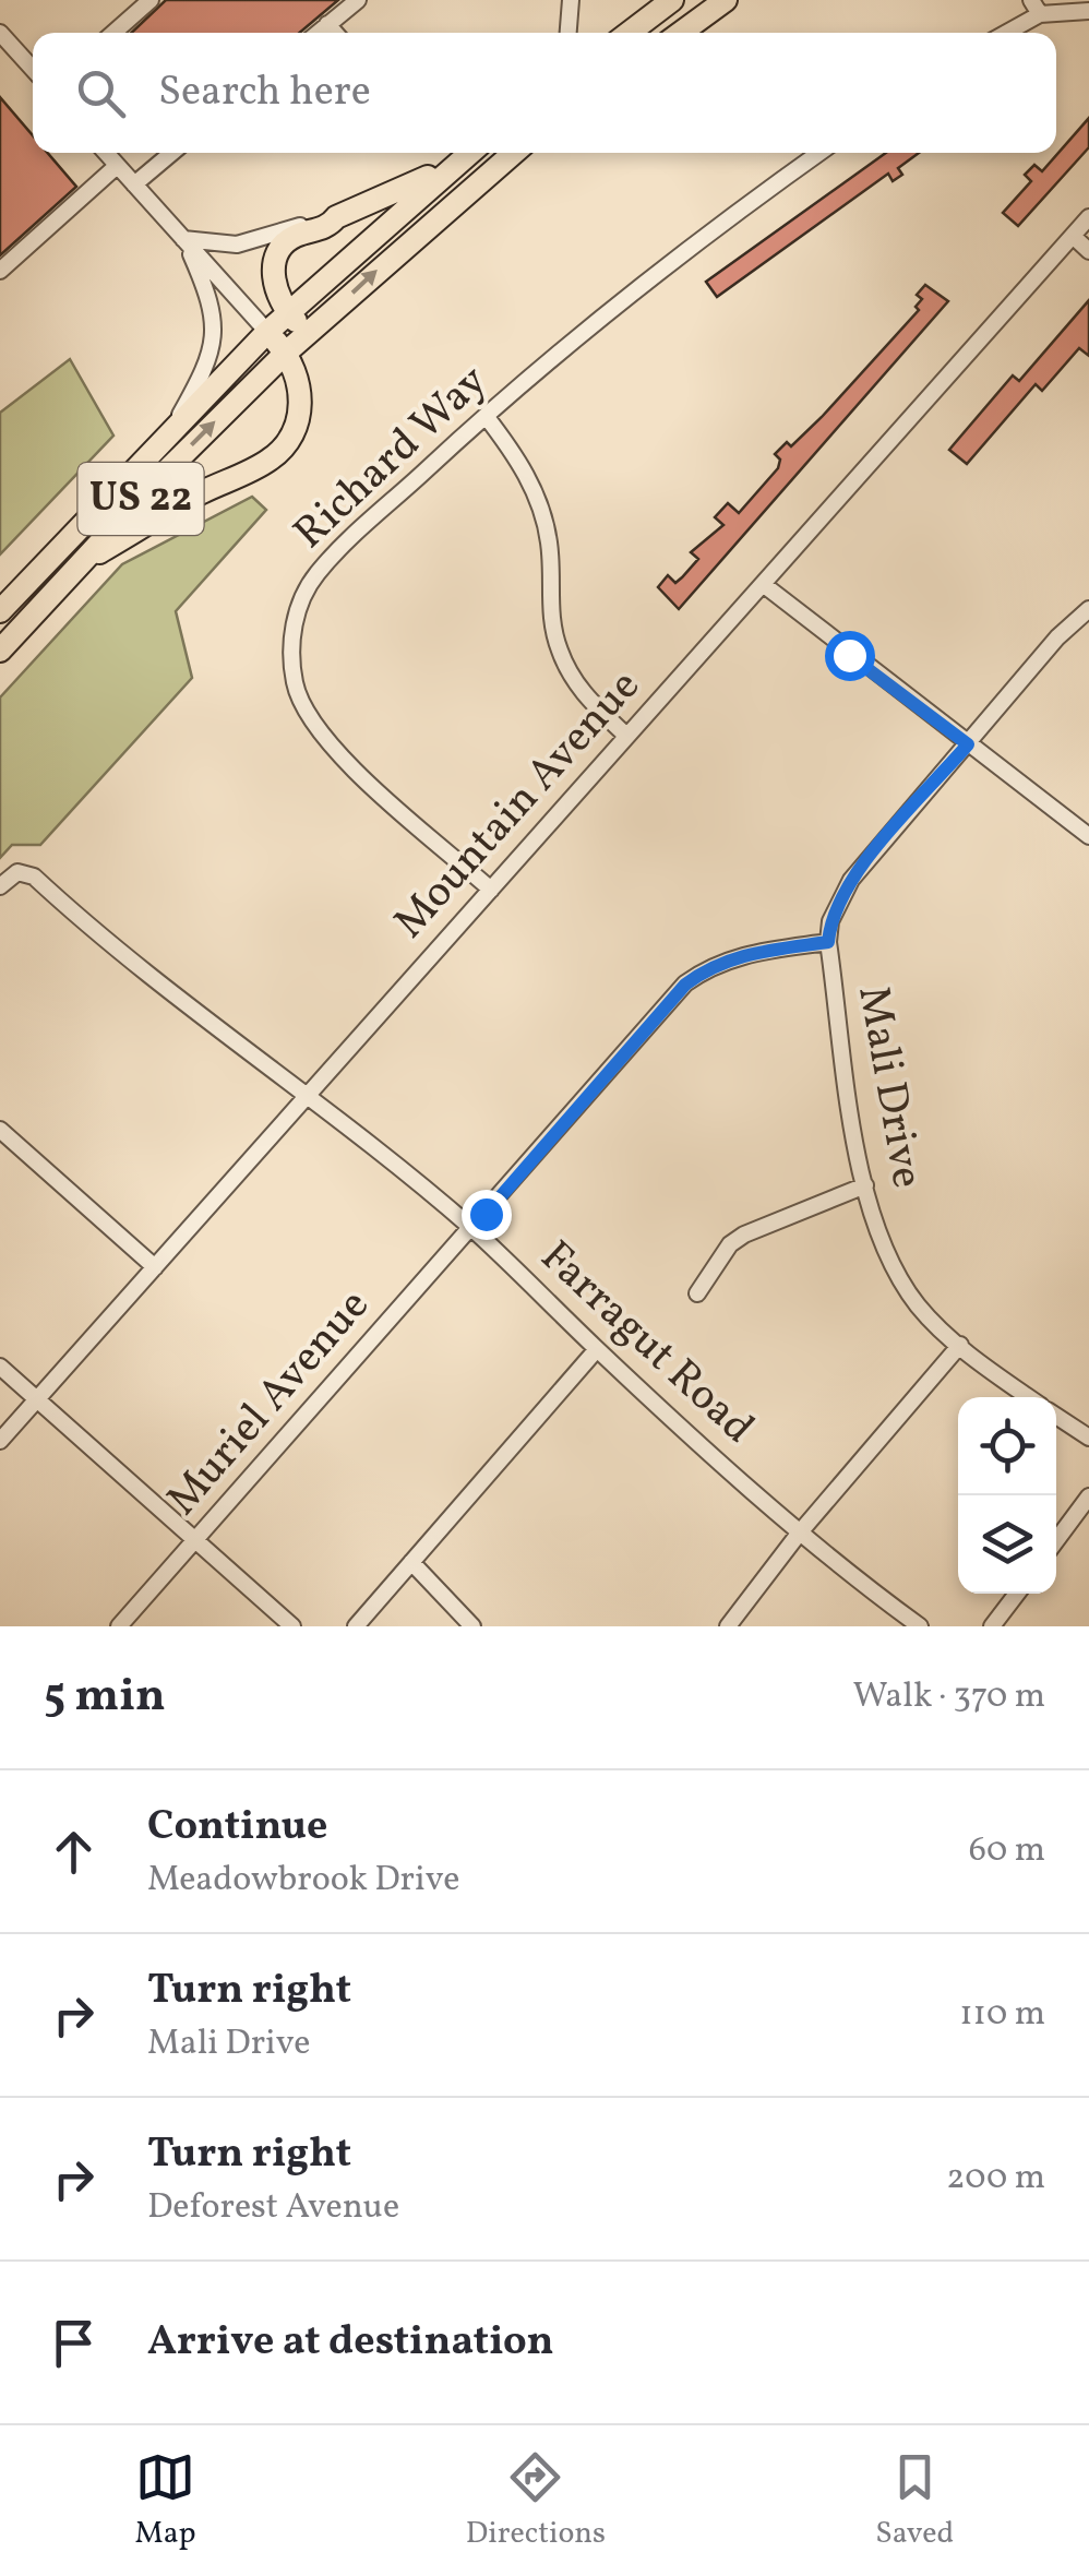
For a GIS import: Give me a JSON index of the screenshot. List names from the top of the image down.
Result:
{
  "streets": {
    "highway": ["US 22"],
    "street": [
      "Richard Way",
      "Mountain Avenue",
      "Mali Drive",
      "Farragut Road",
      "Muriel Avenue"
    ]
  },
  "crossings": [
    ["Richard Way", "Mountain Avenue"],
    ["Mountain Avenue", "Farragut Road"],
    ["Mali Drive", "Muriel Avenue"],
    ["Farragut Road", "Muriel Avenue"]
  ],
  "page": {
    "search": "Search here",
    "heading": ["5 min", "Walk · 370 m"],
    "list": [
      ["Continue", "Meadowbrook Drive", "60 m"],
      ["Turn right", "Mali Drive", "110 m"],
      ["Turn right", "Deforest Avenue", "200 m"],
      "Arrive at destination"
    ],
    "nav": ["Map", "Directions", "Saved"]
  }
}
